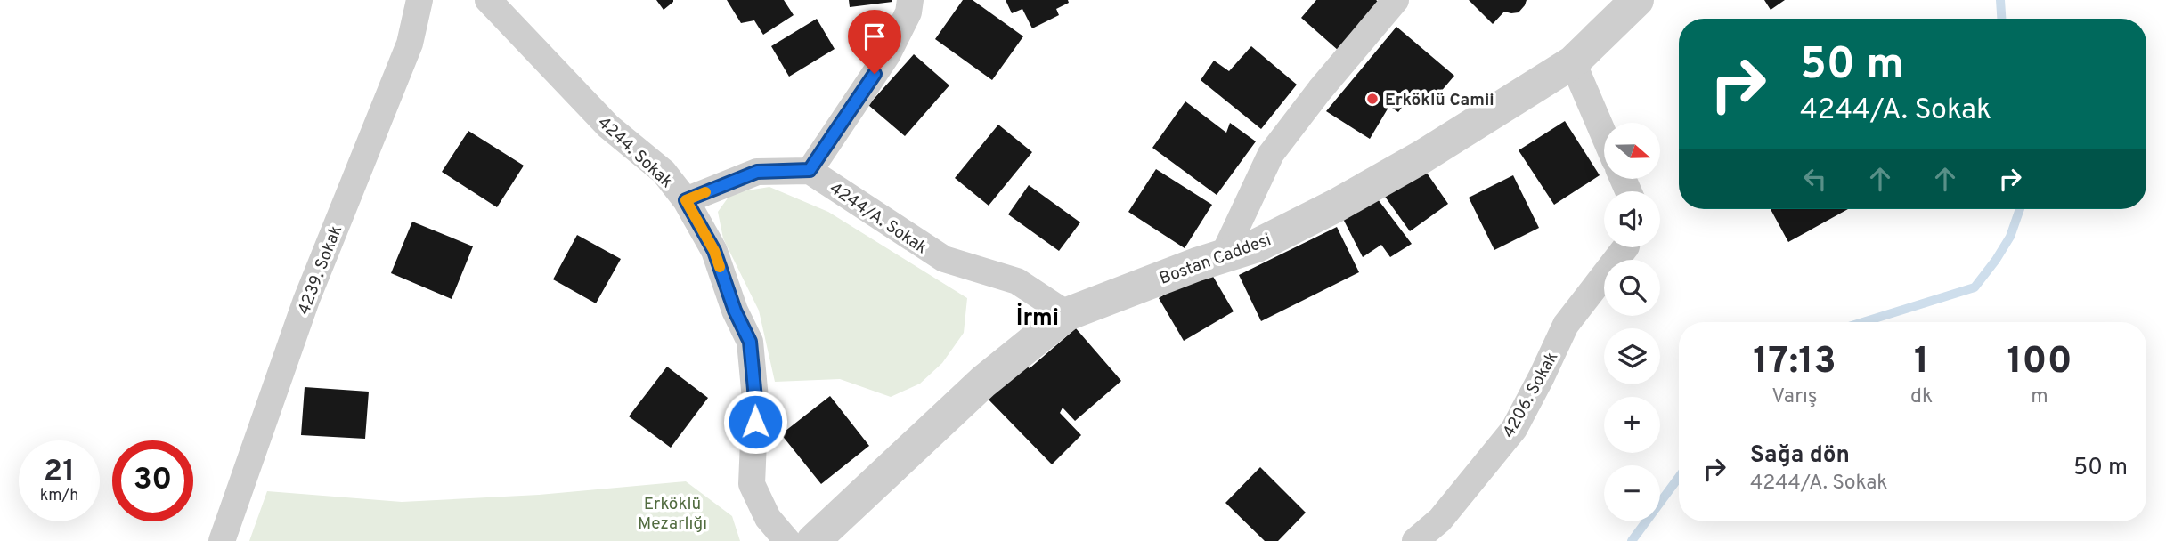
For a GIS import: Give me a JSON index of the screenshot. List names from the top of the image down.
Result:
{
  "streets": {
    "street": [
      "4244. Sokak",
      "4244/A. Sokak",
      "Bostan Caddesi",
      "4239. Sokak",
      "4206. Sokak"
    ]
  },
  "crossings": [
    ["4244/A. Sokak", "Bostan Caddesi"]
  ],
  "districts": ["İrmi"],
  "parks": ["Erköklü Mezarlığı"],
  "places": ["Erköklü Camii"],
  "north": "right",
  "page": {
    "turn": ["50 m", "4244/A. Sokak"],
    "map_buttons": ["+", "−"],
    "eta": [
      "17:13",
      "Varış",
      "1",
      "dk",
      "100",
      "m"
    ],
    "list": [
      {
        "name": "Sağa dön",
        "note": "4244/A. Sokak",
        "value": "50 m"
      }
    ],
    "speed": "21 km/h",
    "limit": "30"
  }
}
